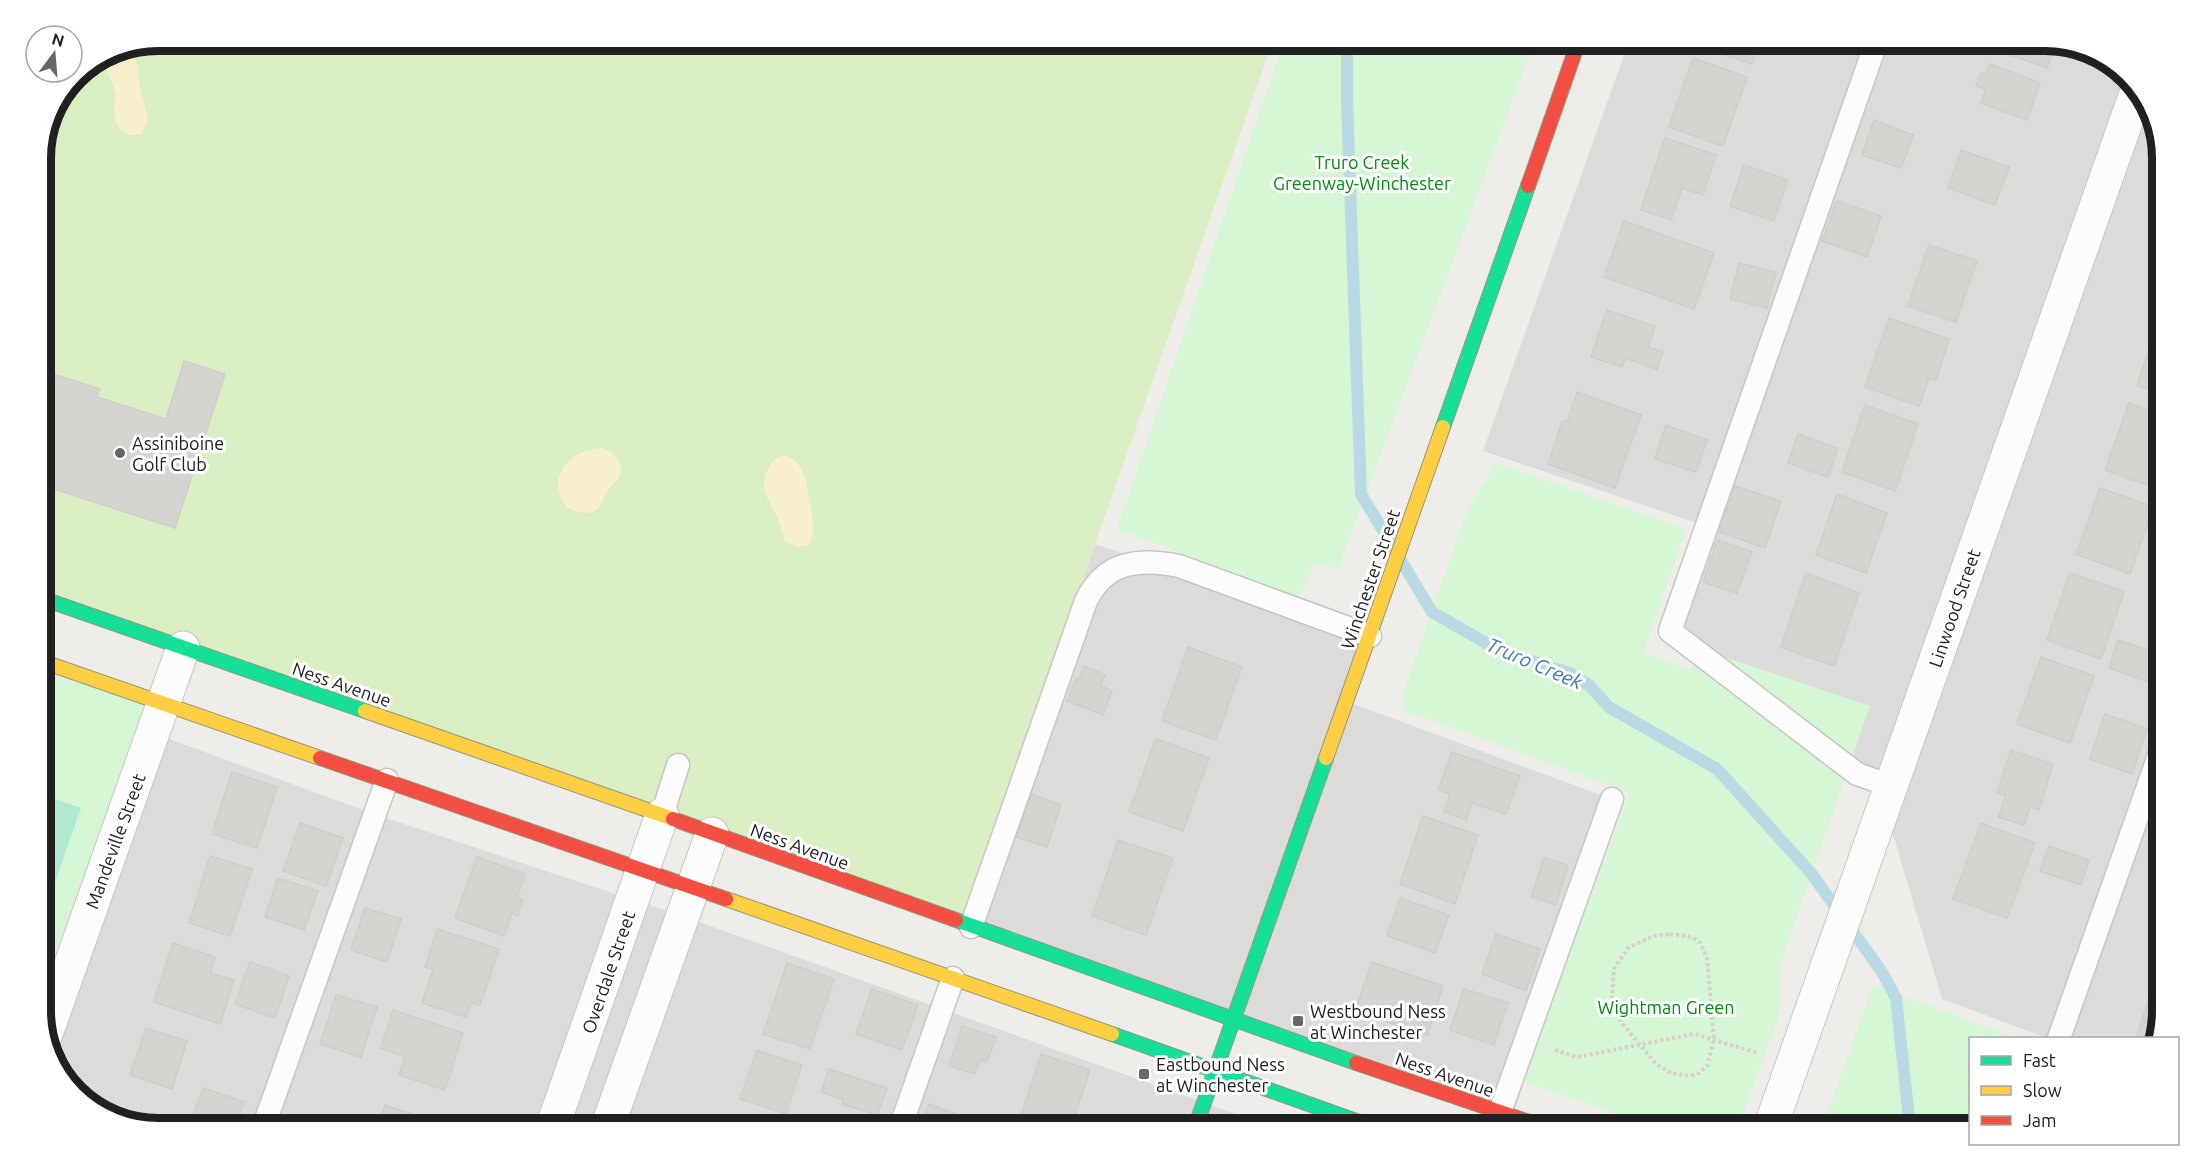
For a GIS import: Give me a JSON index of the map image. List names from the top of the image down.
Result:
{
  "streets": {
    "main road": ["Winchester Street", "Ness Avenue"],
    "street": ["Linwood Street", "Mandeville Street", "Overdale Street"]
  },
  "crossings": [
    ["Winchester Street", "Ness Avenue"],
    ["Ness Avenue", "Mandeville Street"],
    ["Ness Avenue", "Overdale Street"]
  ],
  "water": ["Truro Creek"],
  "parks": ["Truro Creek Greenway-Winchester", "Wightman Green"],
  "places": {
    "other": ["Assiniboine Golf Club"],
    "transit": ["Westbound Ness at Winchester", "Eastbound Ness at Winchester"]
  },
  "legend": ["Fast", "Slow", "Jam"],
  "north": "top"
}
